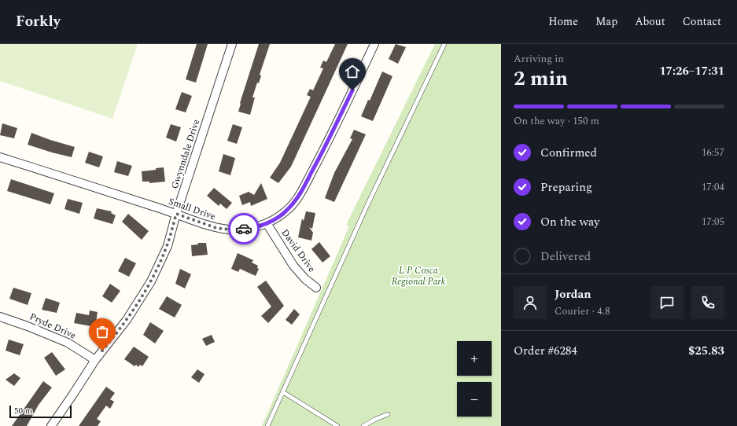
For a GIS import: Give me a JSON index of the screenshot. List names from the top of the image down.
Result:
{
  "streets": {
    "street": [
      "Gwynndale Drive",
      "Small Drive",
      "David Drive",
      "Pryde Drive"
    ]
  },
  "crossings": [
    ["Gwynndale Drive", "Small Drive"],
    ["Gwynndale Drive", "Pryde Drive"],
    ["Small Drive", "David Drive"]
  ],
  "parks": ["L P Cosca Regional Park"],
  "scale_bar": "50 m",
  "page": {
    "header": "Forkly",
    "nav": [
      "Home",
      "Map",
      "About",
      "Contact"
    ],
    "heading": ["2 min", "Arriving in", "17:26–17:31"],
    "panel": [
      "Jordan",
      "Courier · 4.8",
      "Order #6284",
      "$25.83"
    ],
    "bar": "On the way · 150 m",
    "list": [
      ["Confirmed", "16:57"],
      ["Preparing", "17:04"],
      ["On the way", "17:05"],
      "Delivered"
    ],
    "map_buttons": ["+", "−"],
    "scale": "50 m"
  }
}
